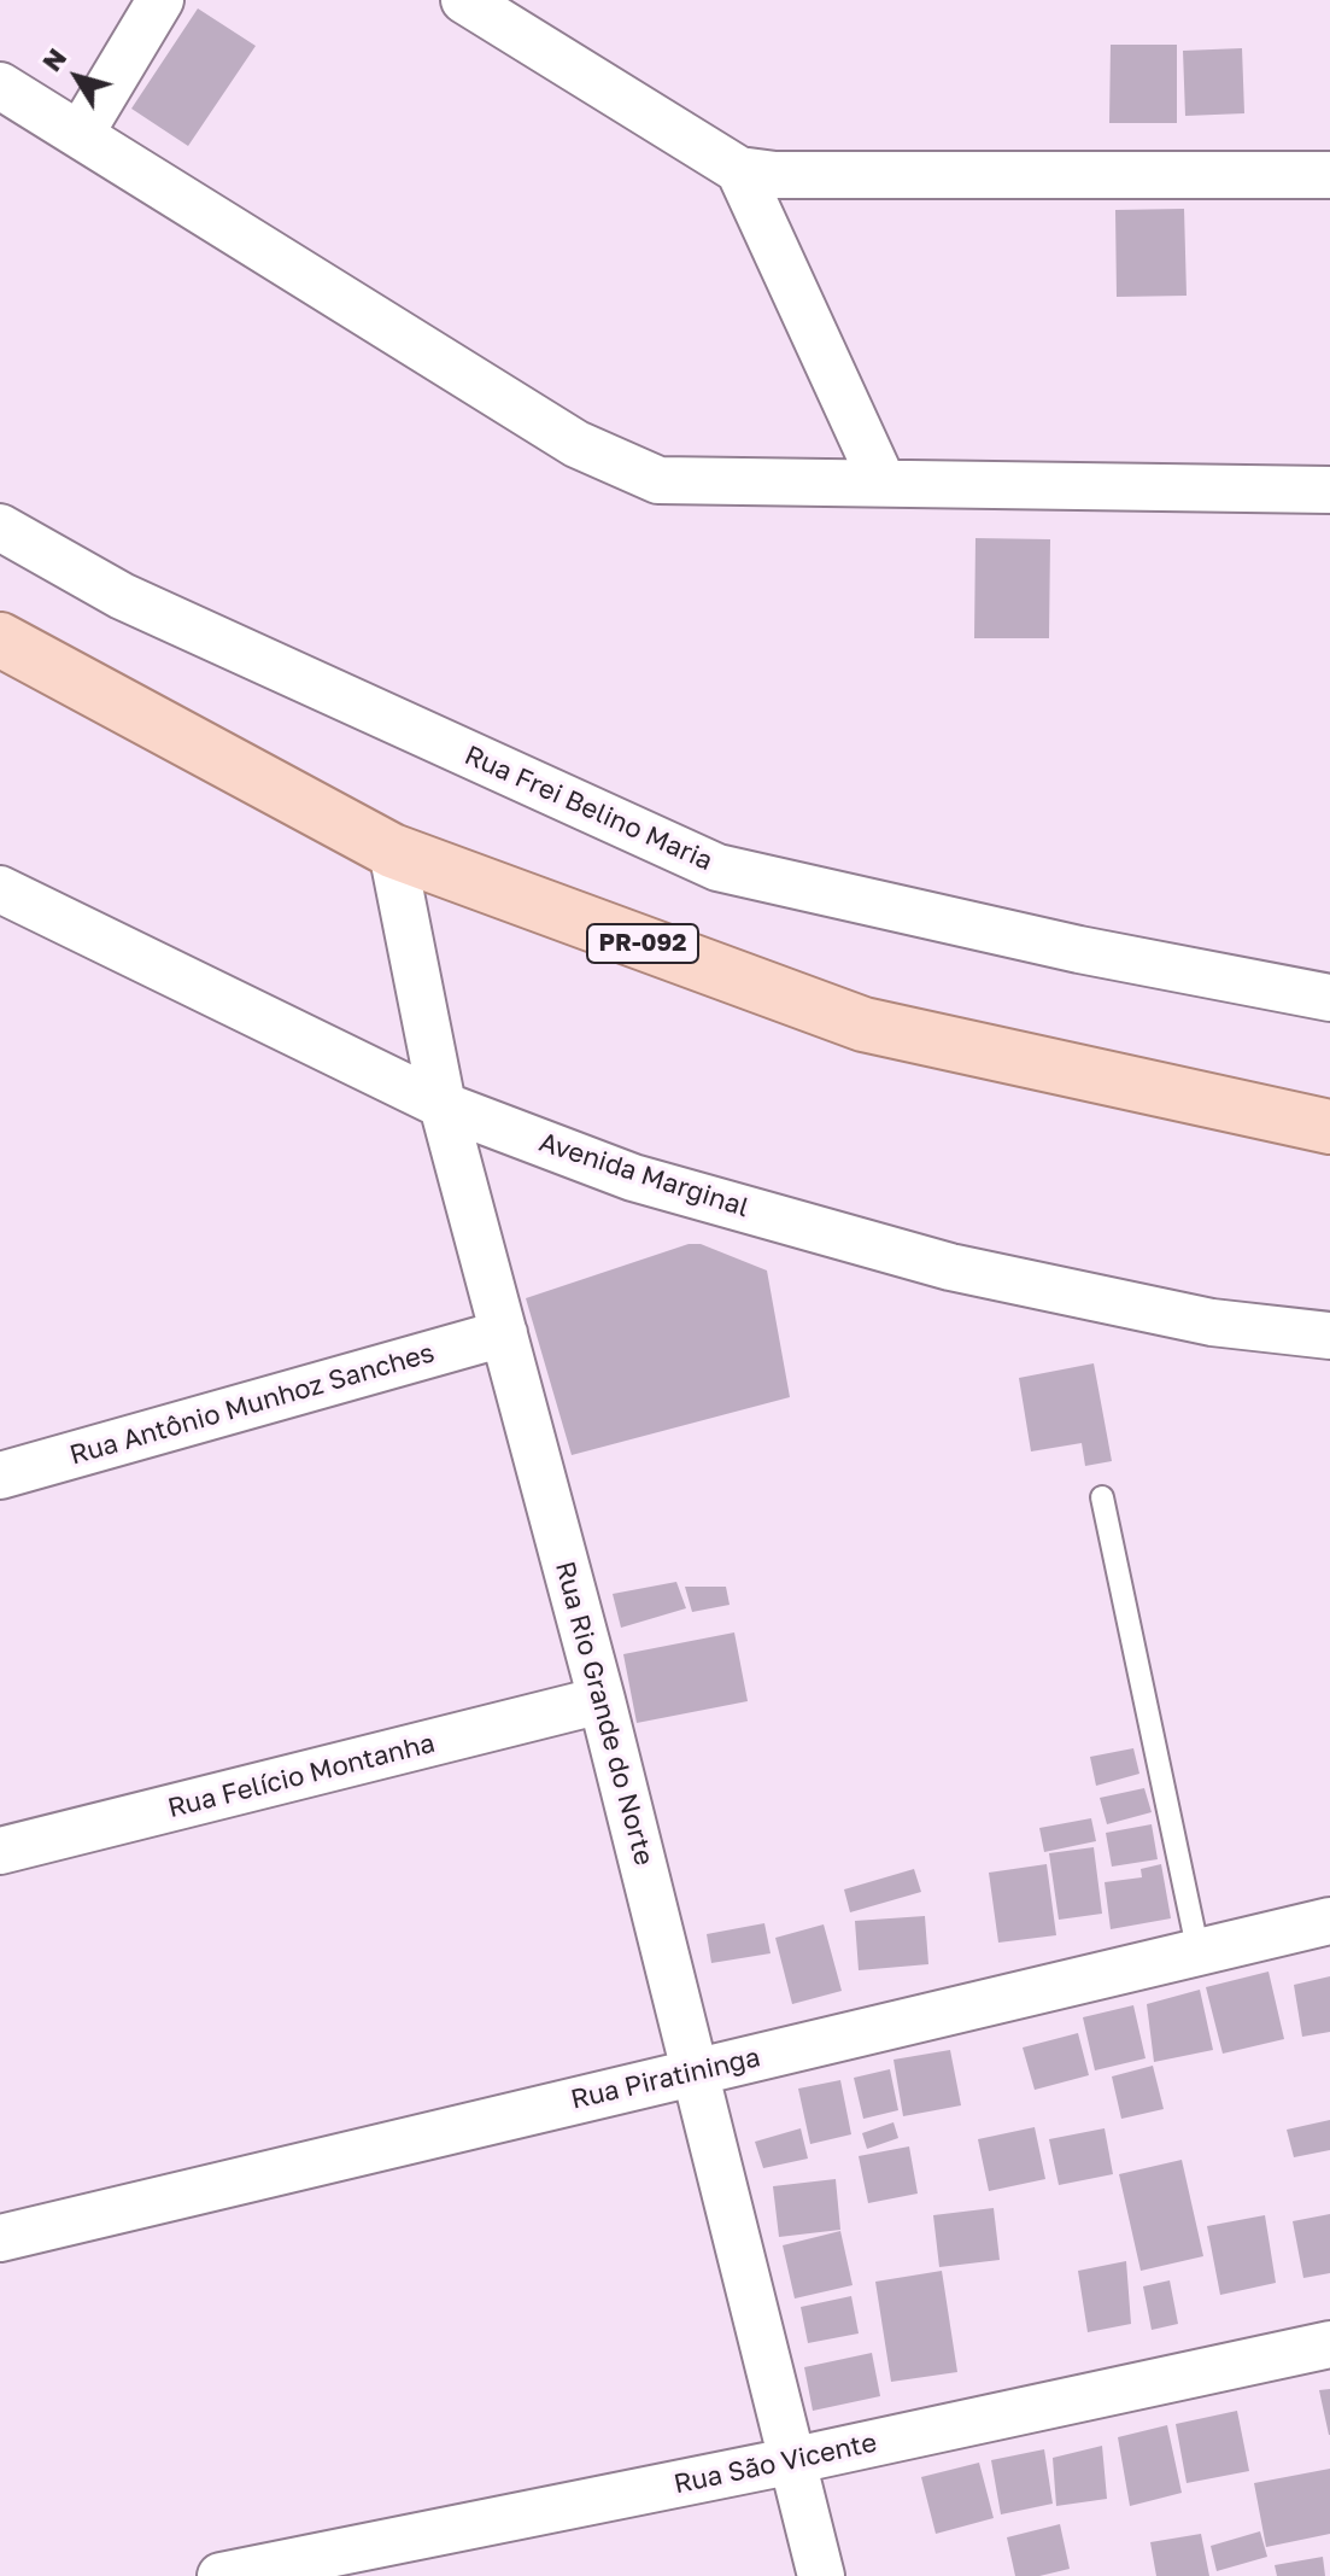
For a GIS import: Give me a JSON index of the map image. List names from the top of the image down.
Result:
{
  "streets": {
    "main road": ["PR-092"],
    "street": [
      "Rua Frei Belino Maria",
      "Avenida Marginal",
      "Rua Antônio Munhoz Sanches",
      "Rua Rio Grande do Norte",
      "Rua Felício Montanha",
      "Rua Piratininga",
      "Rua São Vicente"
    ]
  },
  "crossings": [
    ["PR-092", "Rua Rio Grande do Norte"],
    ["Avenida Marginal", "Rua Rio Grande do Norte"],
    ["Rua Antônio Munhoz Sanches", "Rua Rio Grande do Norte"],
    ["Rua Rio Grande do Norte", "Rua Felício Montanha"],
    ["Rua Rio Grande do Norte", "Rua Piratininga"],
    ["Rua Rio Grande do Norte", "Rua São Vicente"]
  ],
  "north": "top left"
}
